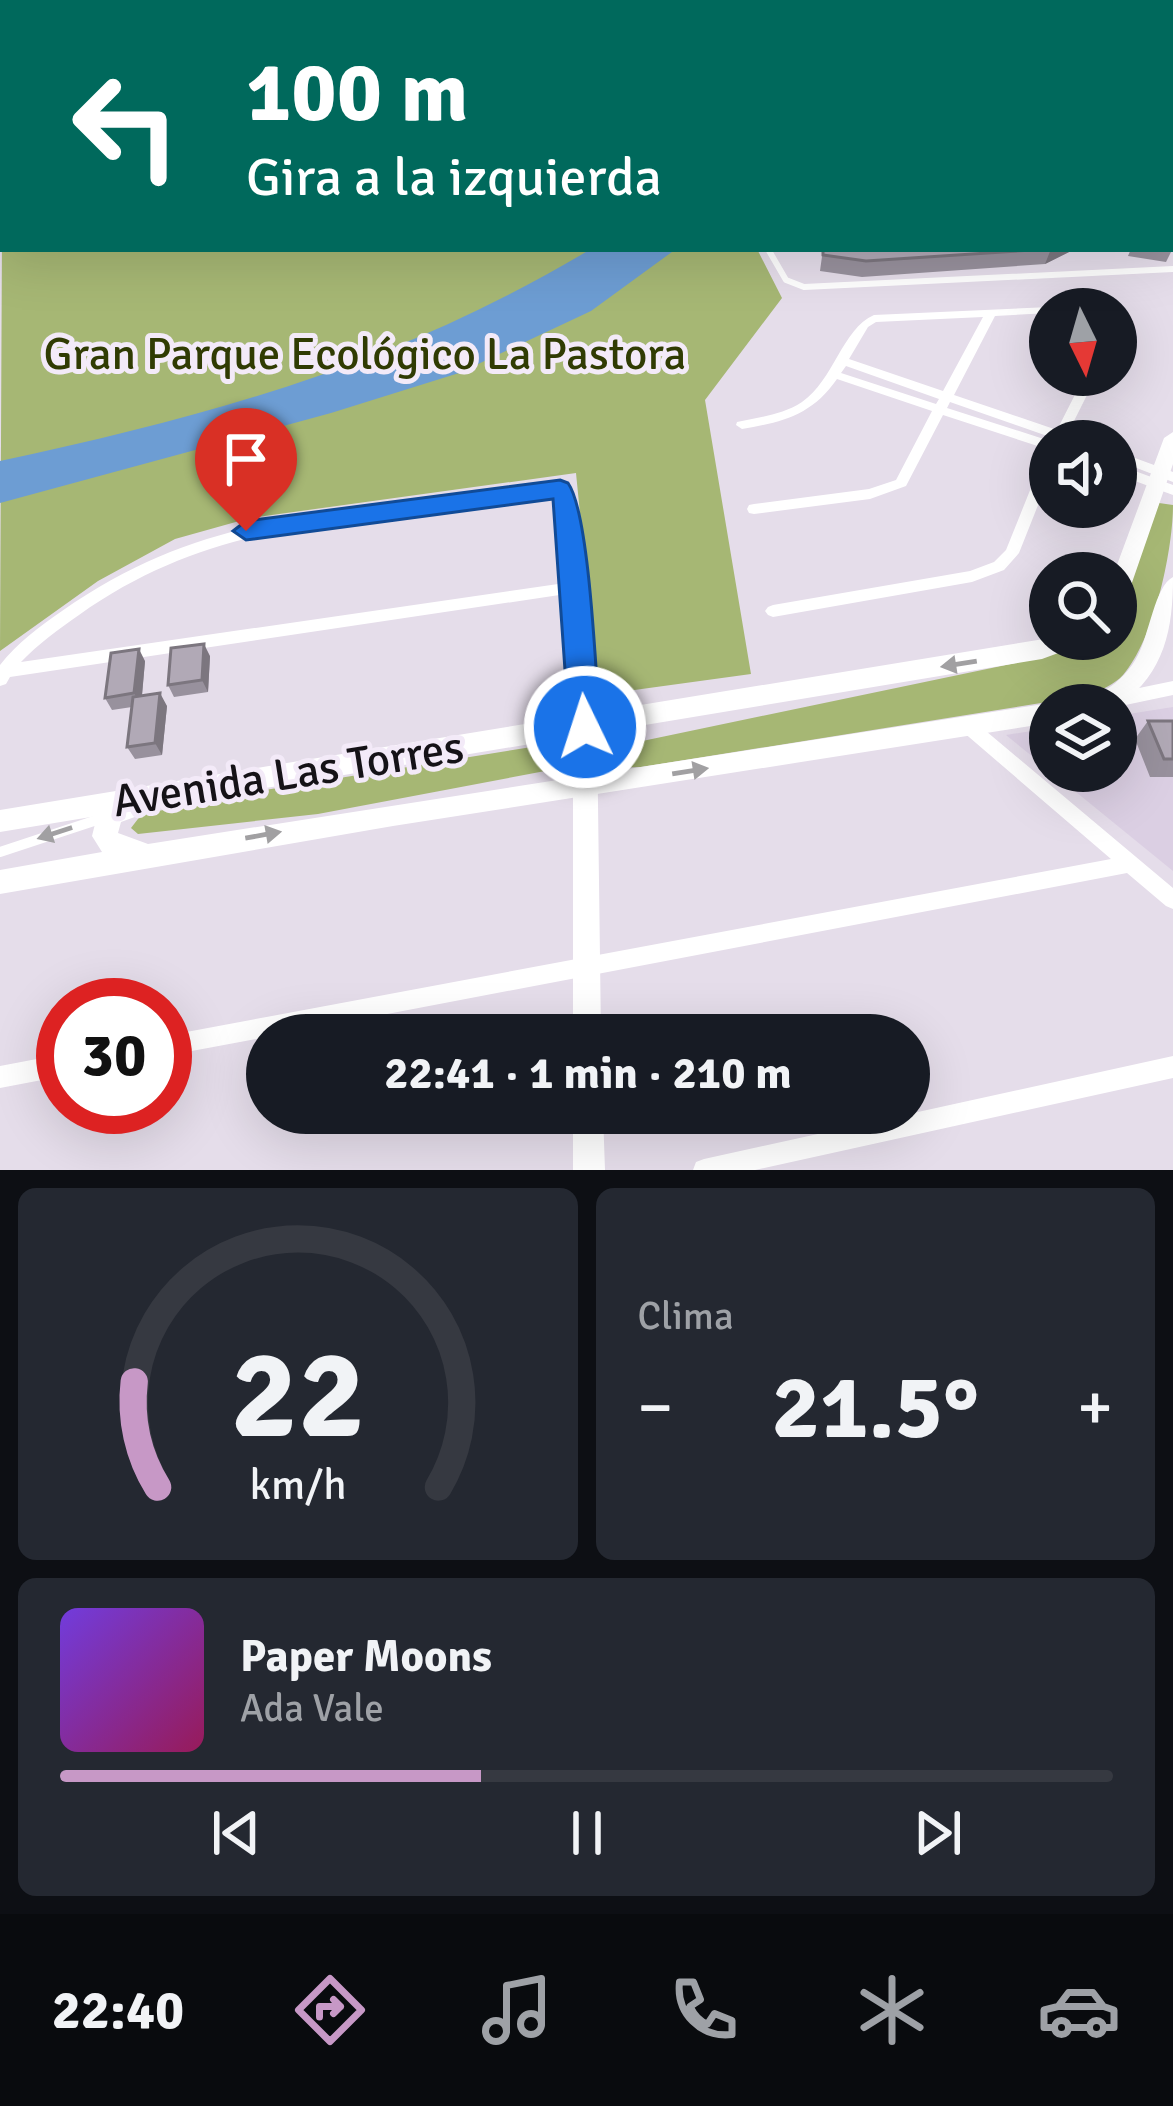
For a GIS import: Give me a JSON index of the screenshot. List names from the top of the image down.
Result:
{
  "streets": {
    "main road": ["Avenida Las Torres"]
  },
  "parks": ["Gran Parque Ecológico La Pastora"],
  "north": "bottom",
  "page": {
    "turn": ["100 m", "Gira a la izquierda"],
    "limit": "30",
    "trip": "22:41 · 1 min · 210 m",
    "tile": "Clima",
    "heat": ["−", "21.5°", "+"],
    "song": ["Paper Moons", "Ada Vale"],
    "tabs": "22:40",
    "gauge": ["22", "km/h"]
  }
}
